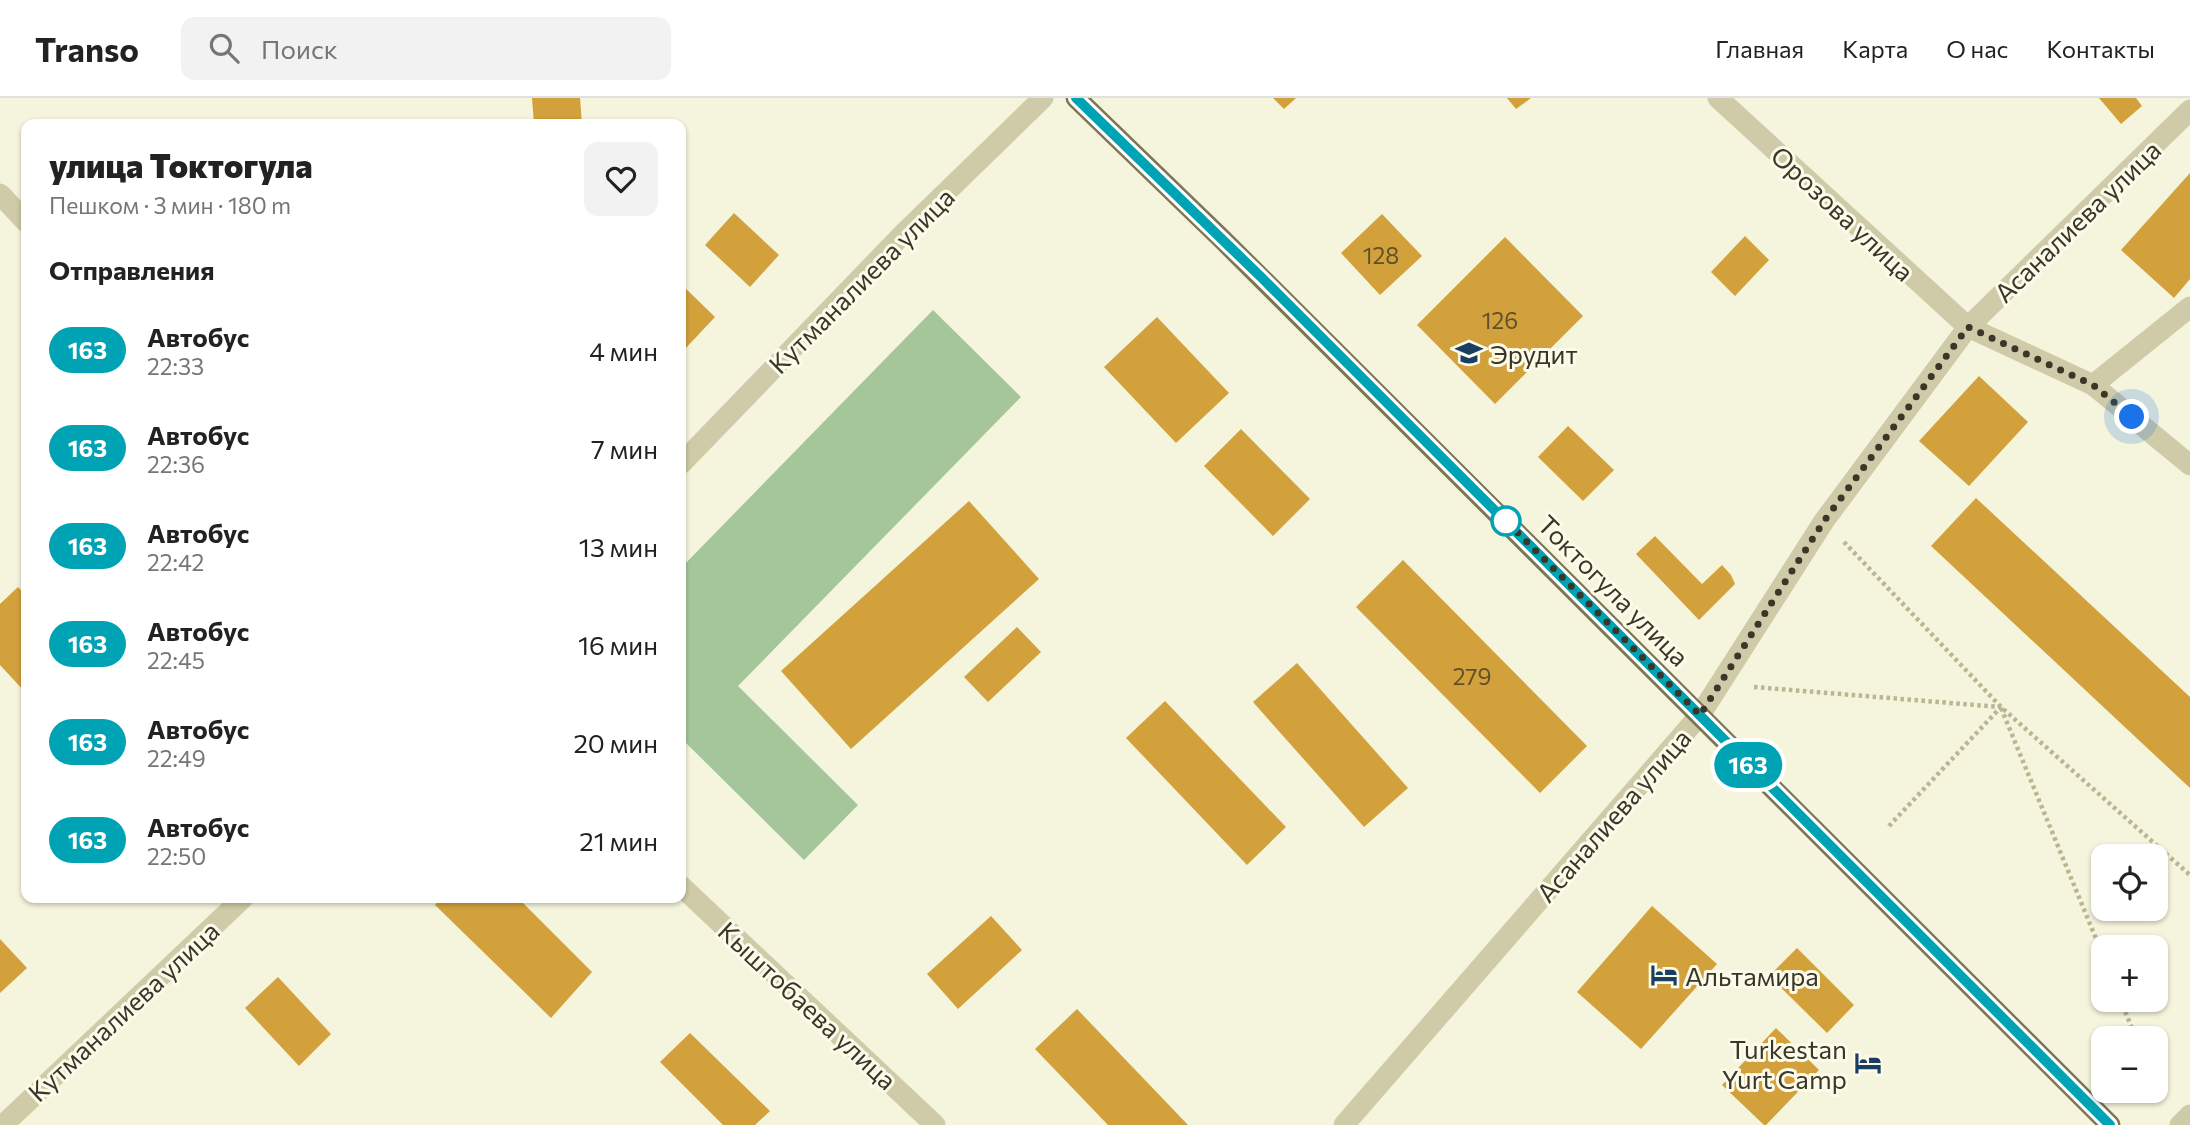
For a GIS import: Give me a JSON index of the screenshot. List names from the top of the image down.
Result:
{
  "streets": {
    "main road": ["Токтогула улица"],
    "street": [
      "Орозова улица",
      "Асаналиева улица",
      "Кутманалиева улица",
      "Кыштобаева улица"
    ]
  },
  "crossings": [
    ["Орозова улица", "Асаналиева улица"],
    ["Асаналиева улица", "Токтогула улица"]
  ],
  "places": {
    "school or university": ["Эрудит"],
    "hotel": ["Альтамира", "Turkestan Yurt Camp"]
  },
  "lines": ["bus line 163"],
  "house_numbers": ["128", "126", "279"],
  "page": {
    "header": "Transo",
    "search": "Поиск",
    "nav": [
      "Главная",
      "Карта",
      "О нас",
      "Контакты"
    ],
    "on_map": "163",
    "heading": [
      ["улица Токтогула", "Пешком · 3 мин · 180 m"],
      "Отправления"
    ],
    "list": [
      {
        "mark": "163",
        "name": "Автобус",
        "note": "22:33",
        "value": "4 мин"
      },
      {
        "mark": "163",
        "name": "Автобус",
        "note": "22:36",
        "value": "7 мин"
      },
      {
        "mark": "163",
        "name": "Автобус",
        "note": "22:42",
        "value": "13 мин"
      },
      {
        "mark": "163",
        "name": "Автобус",
        "note": "22:45",
        "value": "16 мин"
      },
      {
        "mark": "163",
        "name": "Автобус",
        "note": "22:49",
        "value": "20 мин"
      },
      {
        "mark": "163",
        "name": "Автобус",
        "note": "22:50",
        "value": "21 мин"
      }
    ],
    "map_buttons": ["+", "−"]
  }
}
